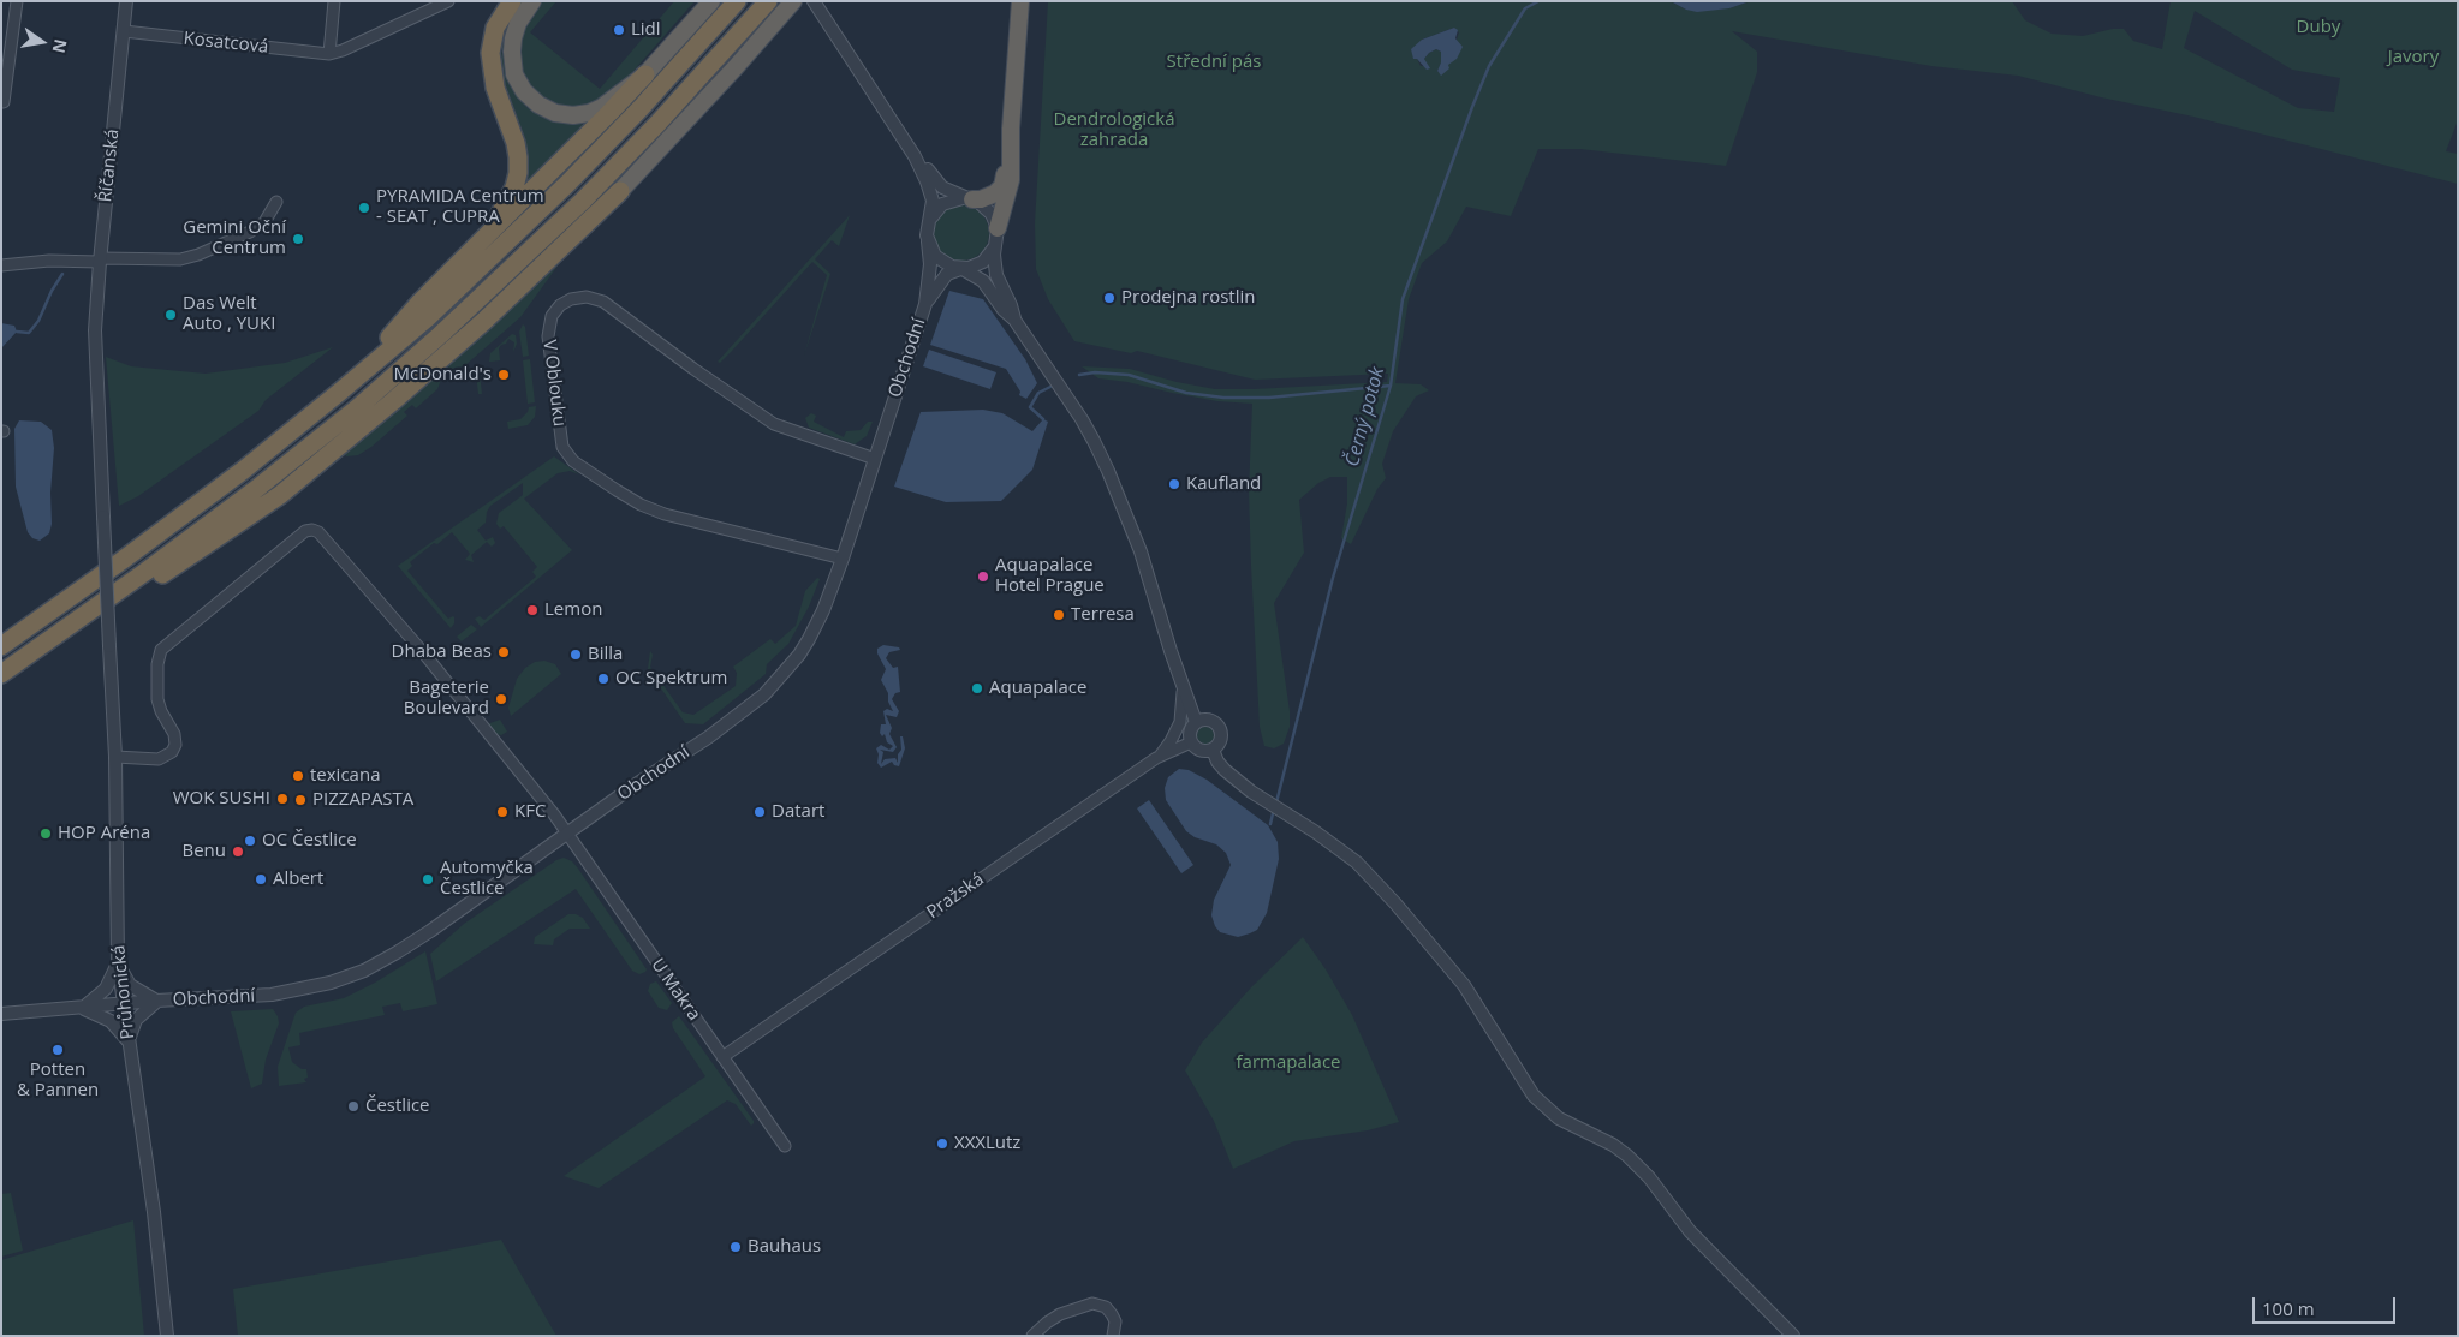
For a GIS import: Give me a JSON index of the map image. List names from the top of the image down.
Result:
{
  "streets": {
    "street": [
      "Kosatcová",
      "Říčanská",
      "Obchodní",
      "V Oblouku",
      "Pražská",
      "U Makra",
      "Průhonická"
    ]
  },
  "crossings": [
    ["Kosatcová", "Říčanská"],
    ["Říčanská", "Průhonická"],
    ["Obchodní", "V Oblouku"],
    ["Obchodní", "U Makra"],
    ["Obchodní", "Průhonická"],
    ["Pražská", "U Makra"],
    ["U Makra", "Průhonická"]
  ],
  "water": ["Černý potok"],
  "parks": [
    "Duby",
    "Javory",
    "Střední pás",
    "Dendrologická zahrada",
    "farmapalace"
  ],
  "places": [
    "Lidl",
    "PYRAMIDA Centrum - SEAT , CUPRA",
    "Gemini Oční Centrum",
    "Prodejna rostlin",
    "Das Welt Auto , YUKI",
    "McDonald's",
    "Kaufland",
    "Aquapalace Hotel Prague",
    "Lemon",
    "Terresa",
    "Dhaba Beas",
    "Billa",
    "OC Spektrum",
    "Aquapalace",
    "Bageterie Boulevard",
    "texicana",
    "WOK SUSHI",
    "PIZZAPASTA",
    "KFC",
    "Datart",
    "HOP Aréna",
    "OC Čestlice",
    "Benu",
    "Albert",
    "Automyčka Čestlice",
    "Potten & Pannen",
    "Čestlice",
    "XXXLutz",
    "Bauhaus"
  ],
  "scale_bar": "100 m",
  "north": "right"
}
